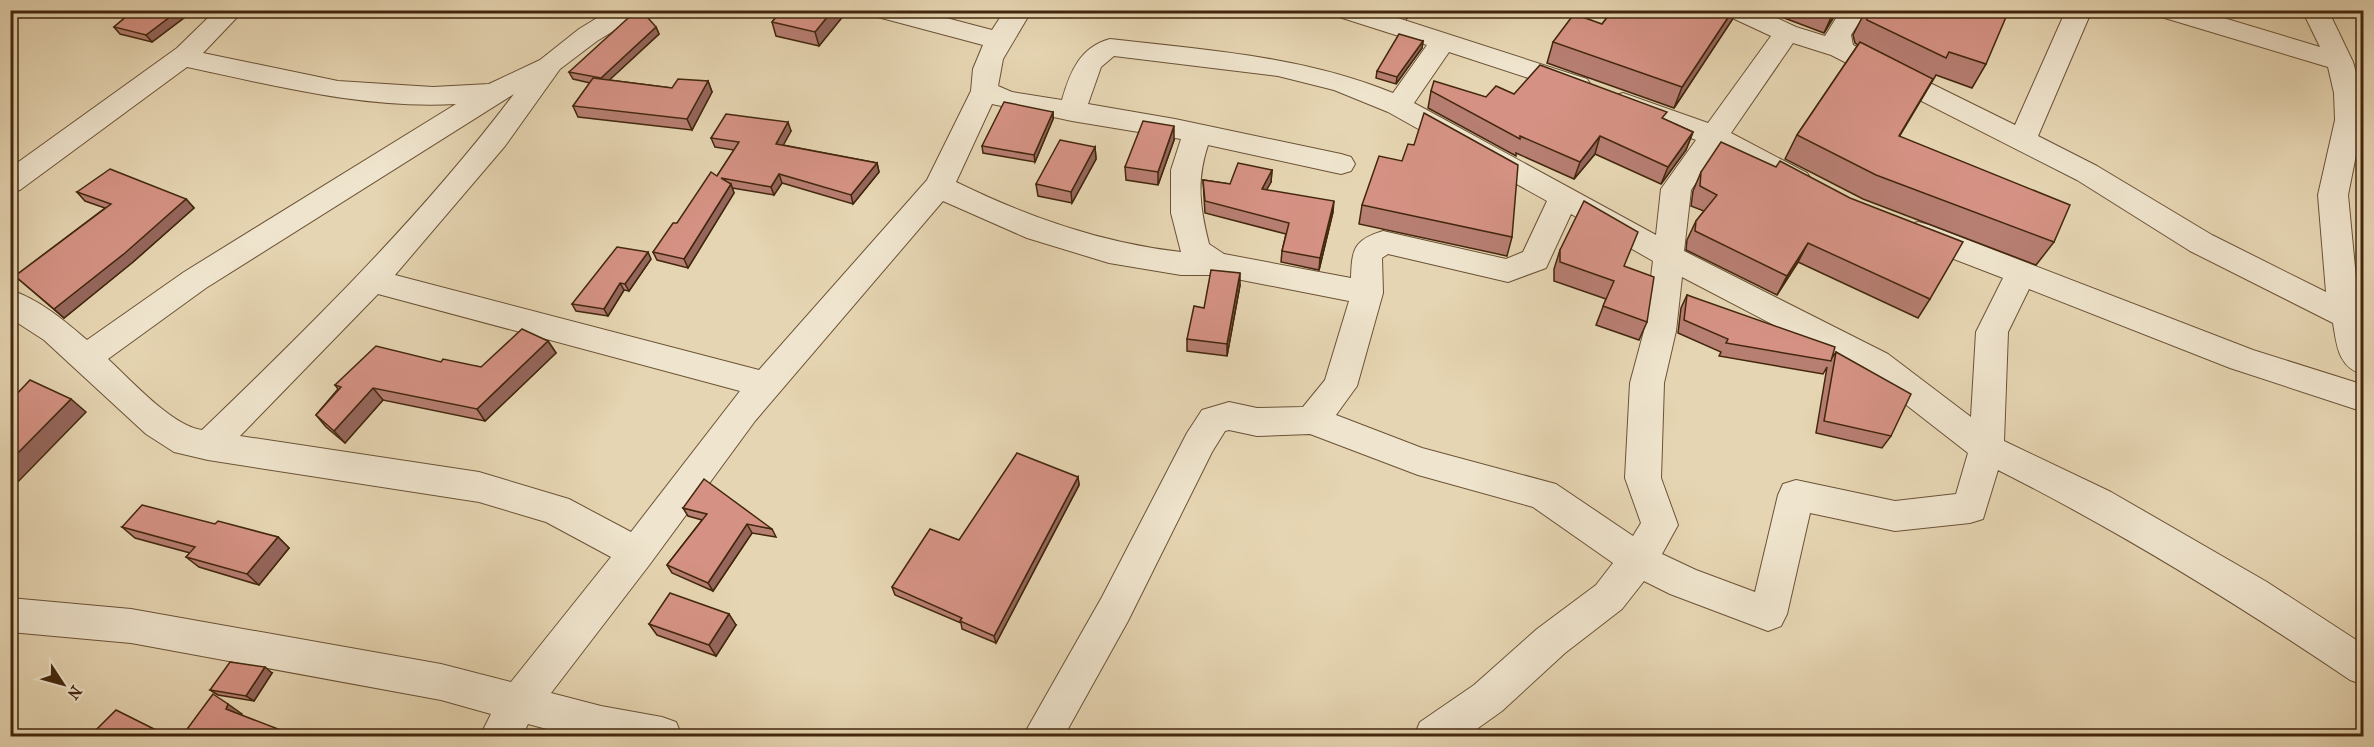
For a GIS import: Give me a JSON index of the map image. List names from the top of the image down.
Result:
{
  "north": "bottom right"
}
